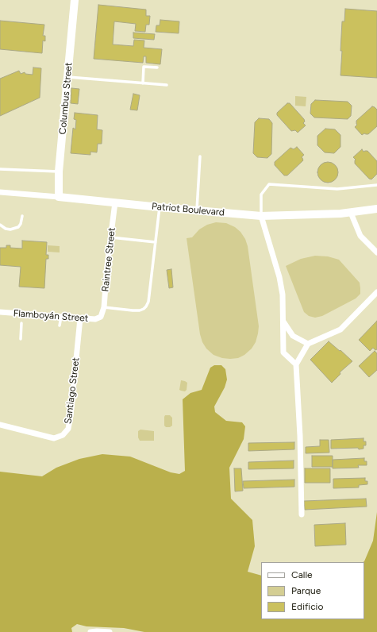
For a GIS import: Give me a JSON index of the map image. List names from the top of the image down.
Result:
{
  "streets": {
    "street": [
      "Columbus Street",
      "Patriot Boulevard",
      "Raintree Street",
      "Flamboyán Street",
      "Santiago Street"
    ]
  },
  "crossings": [
    ["Columbus Street", "Patriot Boulevard"],
    ["Patriot Boulevard", "Raintree Street"],
    ["Raintree Street", "Flamboyán Street"],
    ["Flamboyán Street", "Santiago Street"]
  ],
  "legend": ["Calle", "Parque", "Edificio"]
}
